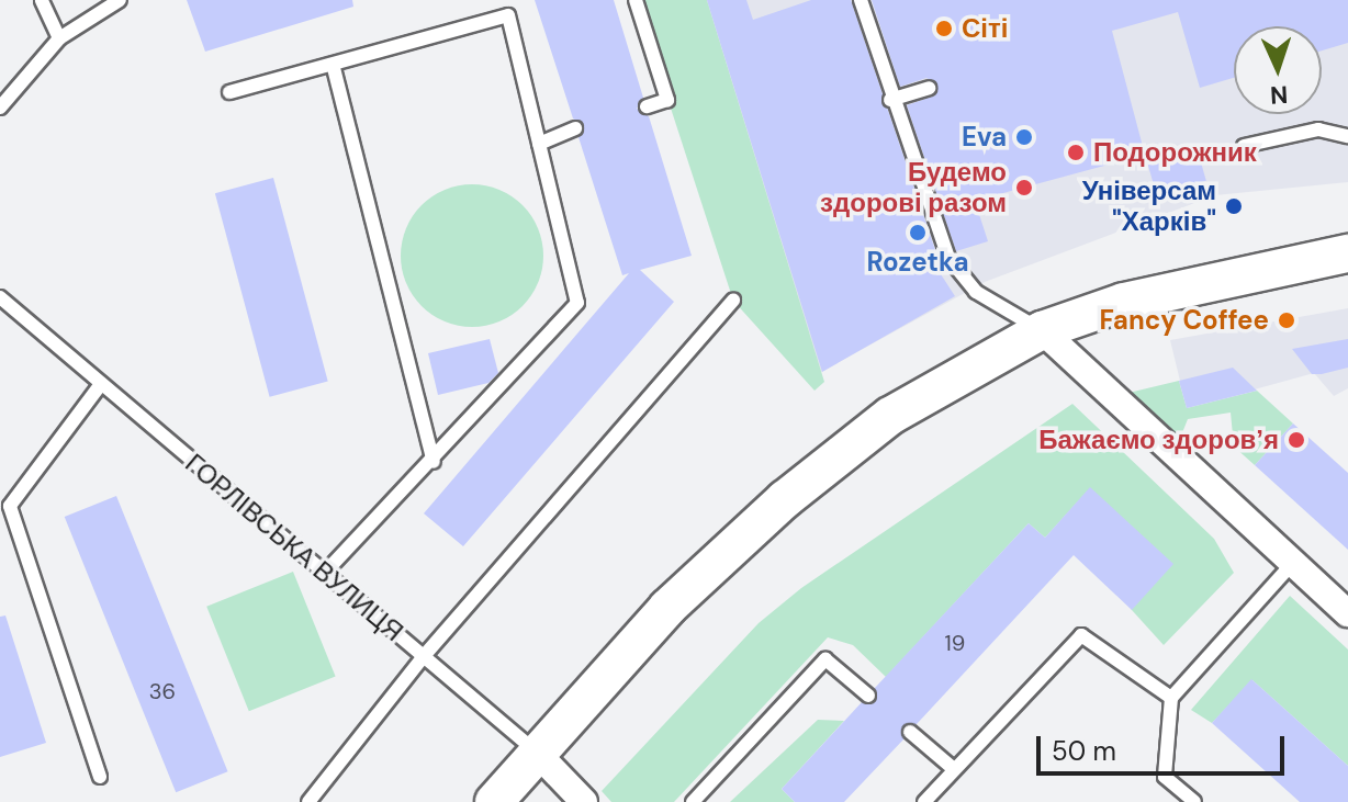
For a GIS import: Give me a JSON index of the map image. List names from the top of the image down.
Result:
{
  "streets": {
    "street": ["ГОРЛІВСЬКА ВУЛИЦЯ"]
  },
  "places": [
    "Сіті",
    "Eva",
    "Подорожник",
    "Будемо здорові разом",
    "Універсам \"Харків\"",
    "Rozetka",
    "Fancy Coffee",
    "Бажаємо здоровʼя"
  ],
  "house_numbers": ["19", "36"],
  "scale_bar": "50 m",
  "north": "bottom"
}
